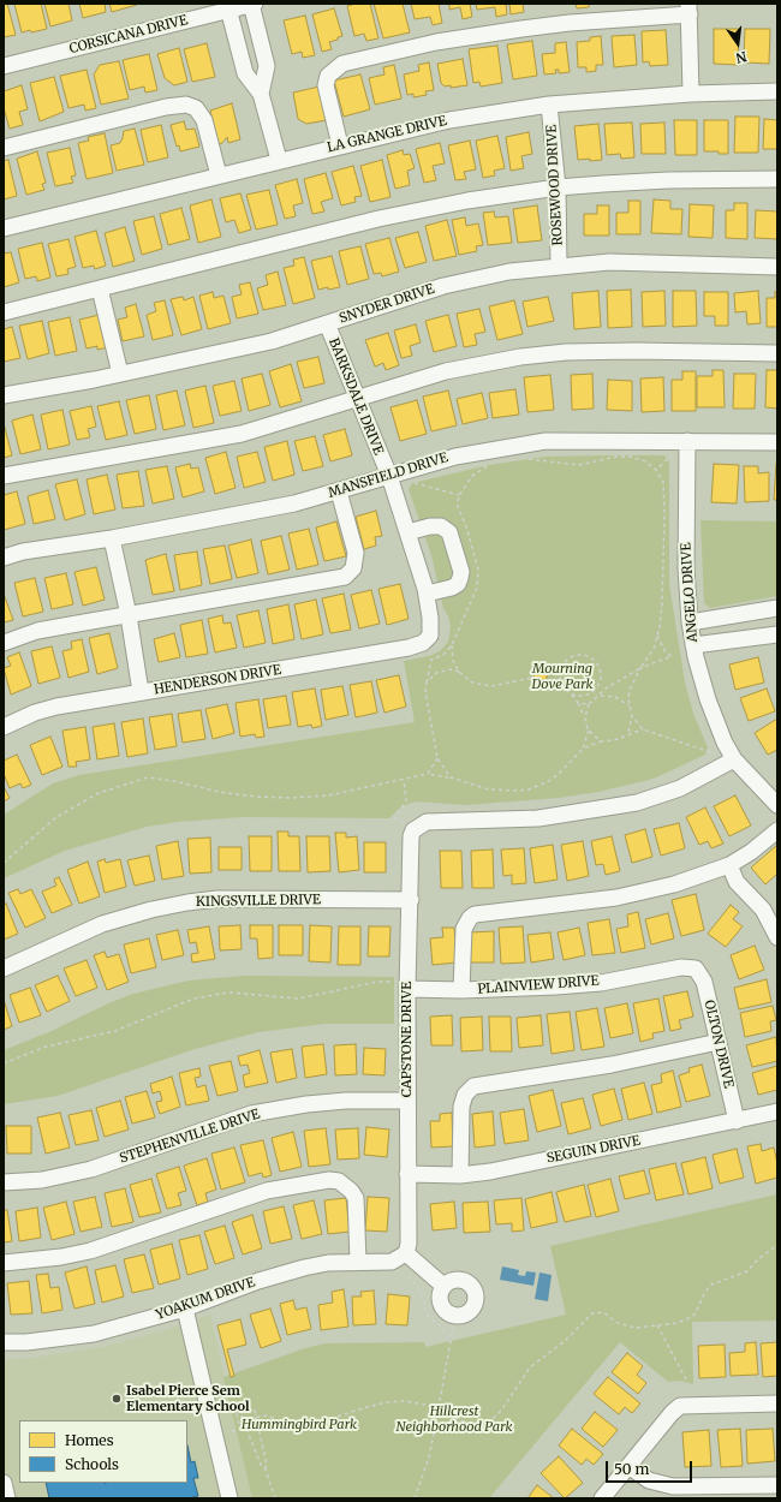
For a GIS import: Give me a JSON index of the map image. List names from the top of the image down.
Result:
{
  "streets": {
    "street": [
      "CORSICANA DRIVE",
      "LA GRANGE DRIVE",
      "ROSEWOOD DRIVE",
      "SNYDER DRIVE",
      "BARKSDALE DRIVE",
      "MANSFIELD DRIVE",
      "ANGELO DRIVE",
      "HENDERSON DRIVE",
      "KINGSVILLE DRIVE",
      "PLAINVIEW DRIVE",
      "CAPSTONE DRIVE",
      "OLTON DRIVE",
      "STEPHENVILLE DRIVE",
      "SEGUIN DRIVE",
      "YOAKUM DRIVE"
    ]
  },
  "crossings": [
    ["LA GRANGE DRIVE", "ROSEWOOD DRIVE"],
    ["ROSEWOOD DRIVE", "SNYDER DRIVE"],
    ["SNYDER DRIVE", "BARKSDALE DRIVE"],
    ["BARKSDALE DRIVE", "MANSFIELD DRIVE"],
    ["BARKSDALE DRIVE", "HENDERSON DRIVE"],
    ["MANSFIELD DRIVE", "ANGELO DRIVE"],
    ["KINGSVILLE DRIVE", "CAPSTONE DRIVE"],
    ["PLAINVIEW DRIVE", "CAPSTONE DRIVE"],
    ["PLAINVIEW DRIVE", "OLTON DRIVE"],
    ["CAPSTONE DRIVE", "STEPHENVILLE DRIVE"],
    ["CAPSTONE DRIVE", "SEGUIN DRIVE"],
    ["CAPSTONE DRIVE", "YOAKUM DRIVE"],
    ["OLTON DRIVE", "SEGUIN DRIVE"]
  ],
  "parks": ["Mourning Dove Park", "Hillcrest Neighborhood Park", "Hummingbird Park"],
  "places": ["Isabel Pierce Sem Elementary School"],
  "legend": ["Homes", "Schools"],
  "scale_bar": "50 m",
  "north": "bottom"
}
